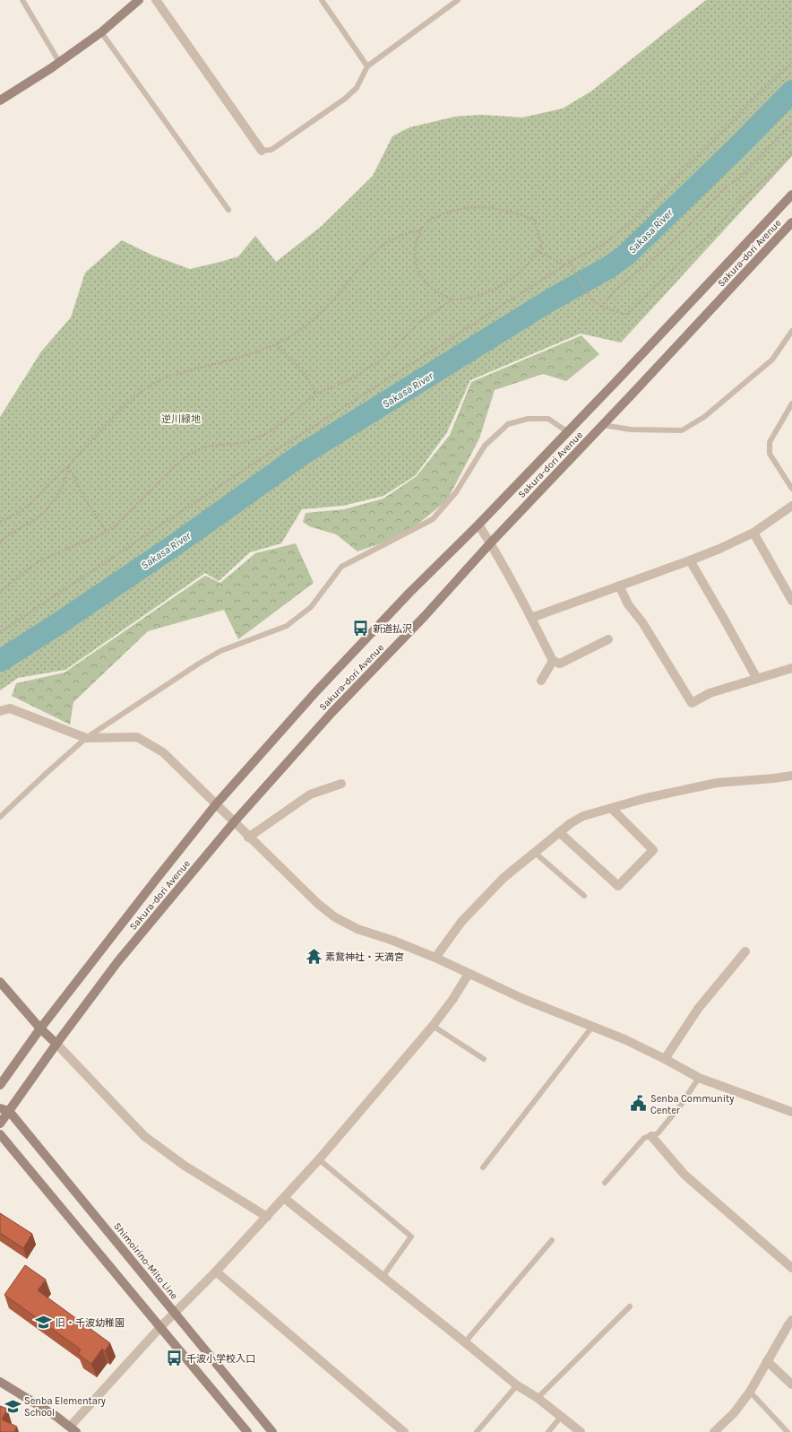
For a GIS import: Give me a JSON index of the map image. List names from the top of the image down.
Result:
{
  "streets": {
    "street": ["Sakura-dori Avenue", "Shimoirino-Mito Line"]
  },
  "crossings": [
    ["Sakura-dori Avenue", "Shimoirino-Mito Line"]
  ],
  "water": ["Sakasa River"],
  "parks": ["逆川緑地"],
  "places": {
    "bus stop": ["新道払沢", "千波小学校入口"],
    "temple": ["素鵞神社・天満宮"],
    "public building": ["Senba Community Center"],
    "school or university": ["旧・千波幼稚園", "Senba Elementary School"]
  }
}
